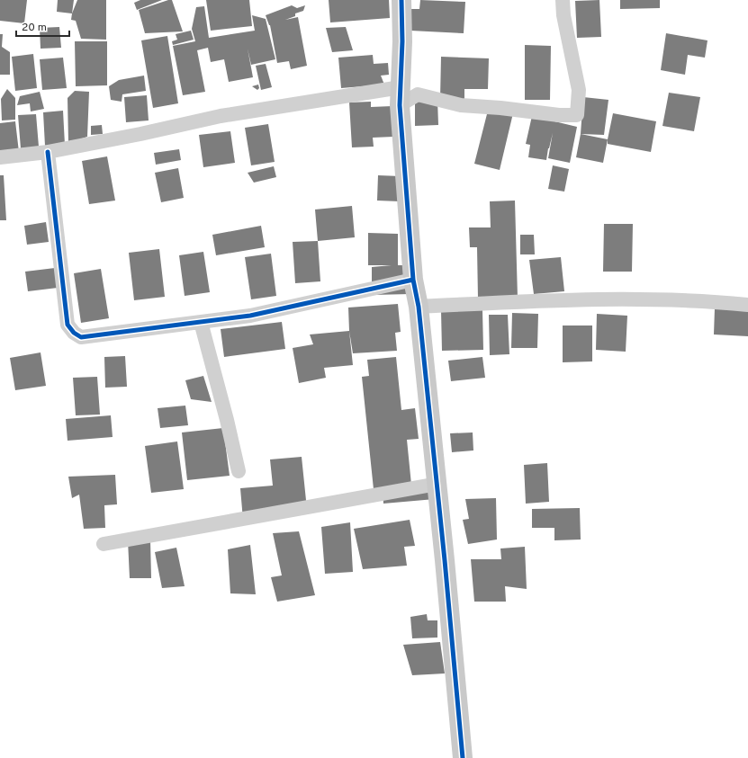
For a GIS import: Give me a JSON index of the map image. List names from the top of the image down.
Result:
{
  "scale_bar": "20 m"
}
